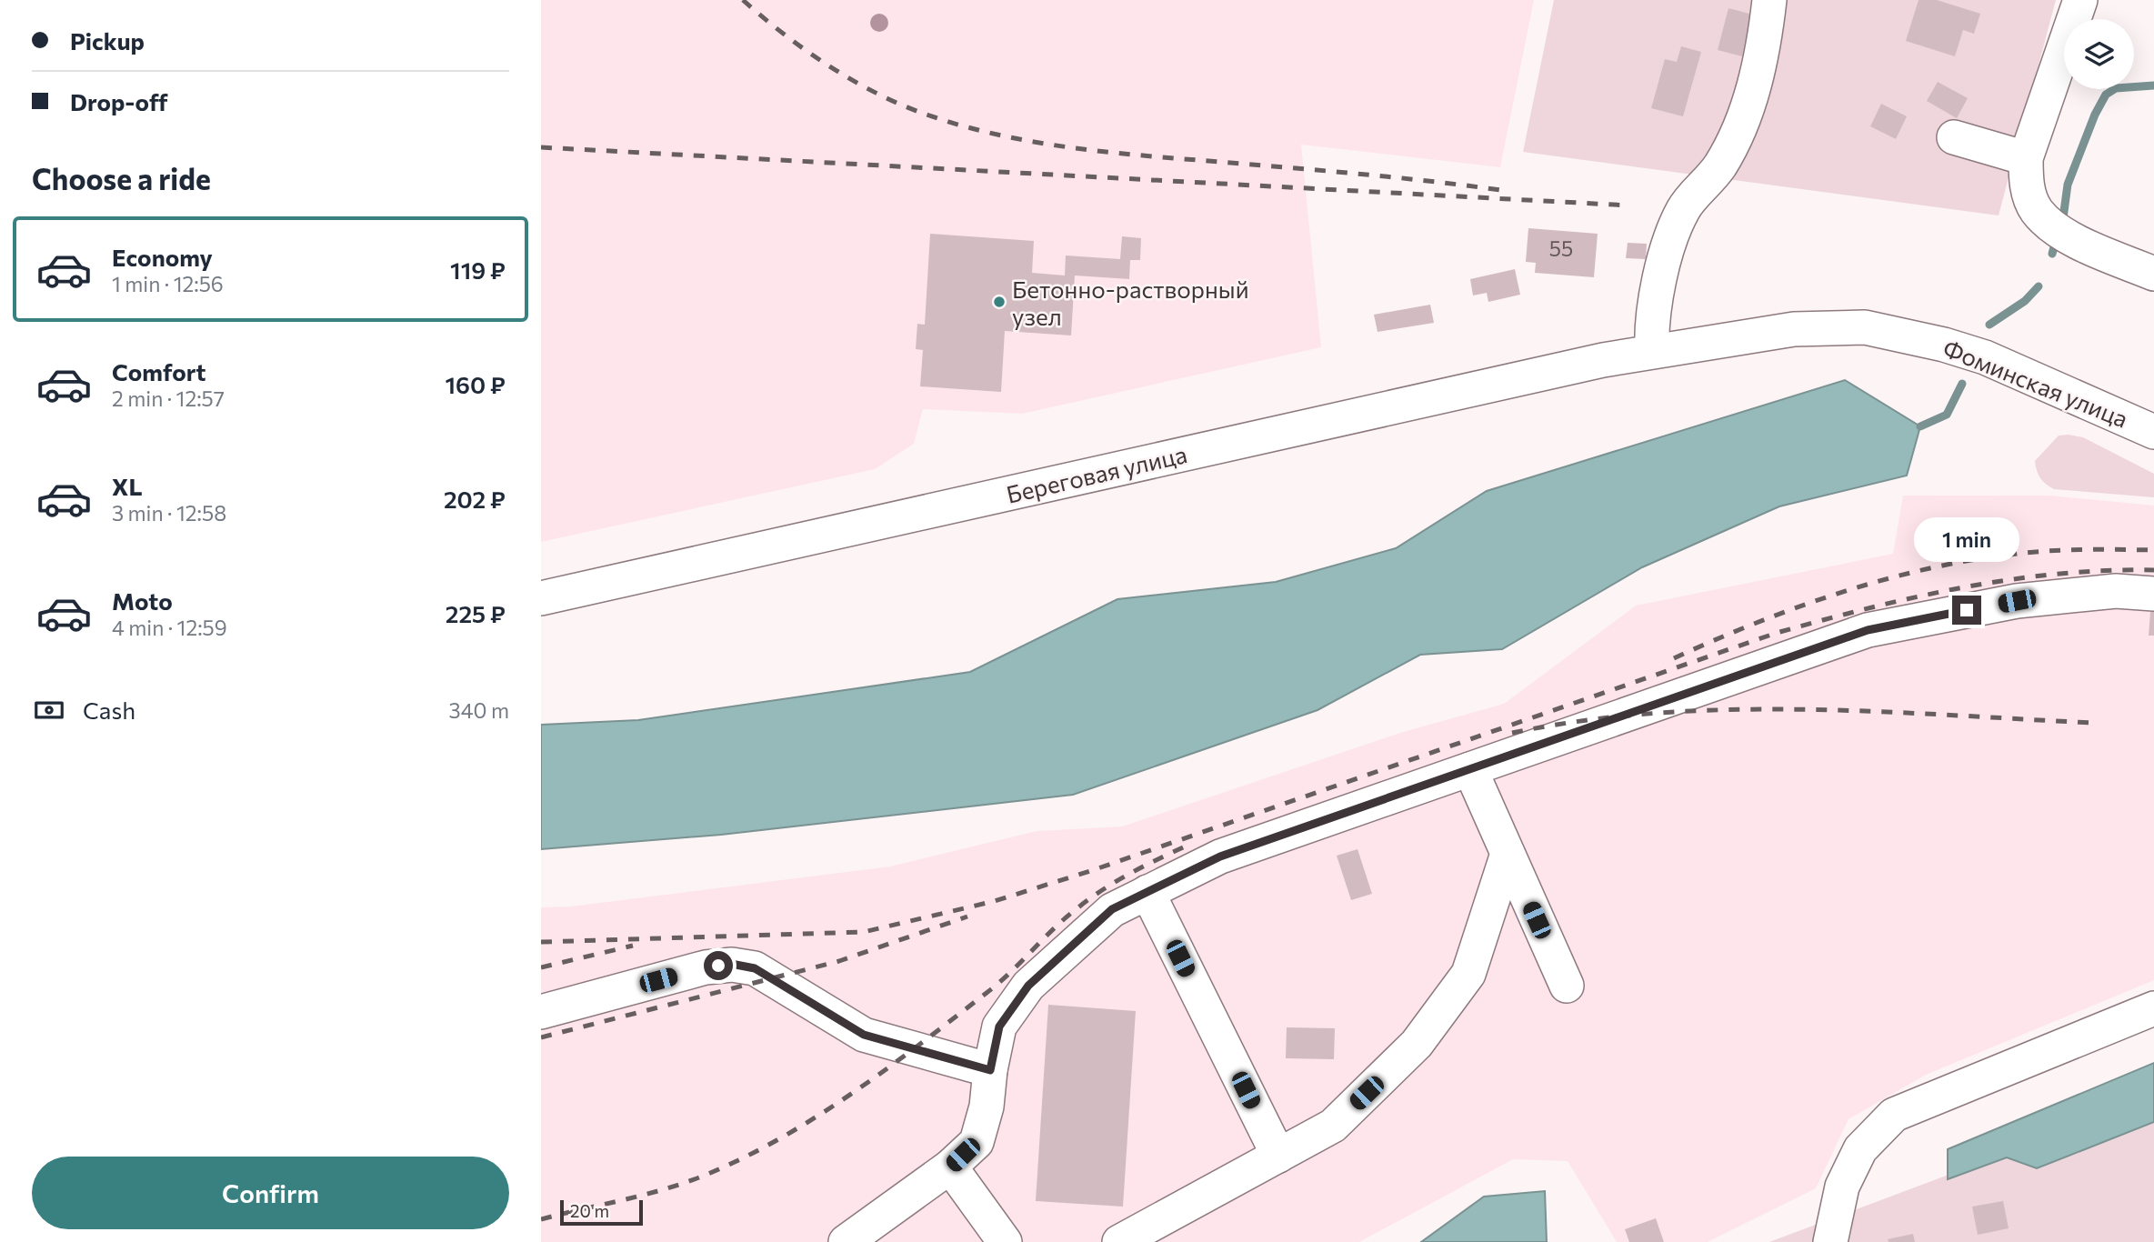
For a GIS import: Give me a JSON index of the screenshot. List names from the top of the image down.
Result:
{
  "streets": {
    "street": ["Фоминская улица", "Береговая улица"]
  },
  "crossings": [
    ["Фоминская улица", "Береговая улица"]
  ],
  "places": ["Бетонно-растворный узел"],
  "house_numbers": ["55"],
  "scale_bar": "20 m",
  "page": {
    "banner": ["Pickup", "Drop-off"],
    "heading": "Choose a ride",
    "list": [
      {
        "name": "Economy",
        "note": "1 min · 12:56",
        "value": "119 ₽"
      },
      {
        "name": "Comfort",
        "note": "2 min · 12:57",
        "value": "160 ₽"
      },
      {
        "name": "XL",
        "note": "3 min · 12:58",
        "value": "202 ₽"
      },
      {
        "name": "Moto",
        "note": "4 min · 12:59",
        "value": "225 ₽"
      }
    ],
    "bubble": "1 min",
    "pay": ["Cash", "340 m"],
    "buttons": "Confirm",
    "scale": "20 m"
  }
}
